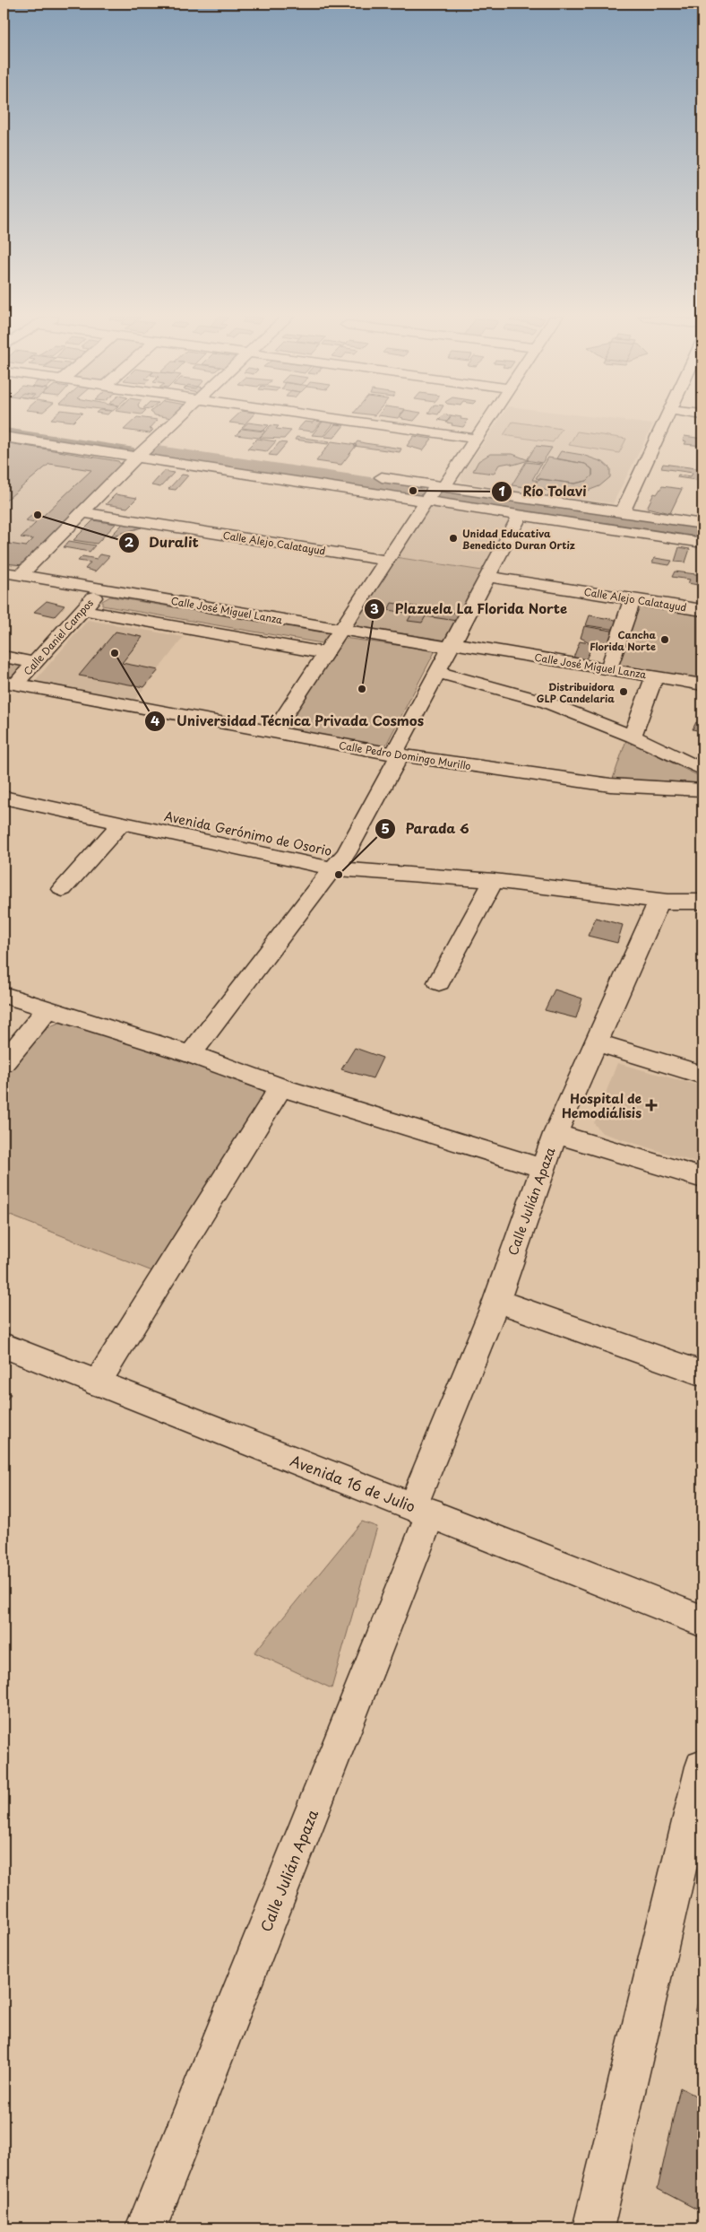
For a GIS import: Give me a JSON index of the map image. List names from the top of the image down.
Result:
{
  "streets": {
    "street": [
      "Calle Alejo Calatayud",
      "Calle José Miguel Lanza",
      "Calle Daniel Campos",
      "Calle Pedro Domingo Murillo",
      "Avenida Gerónimo de Osorio",
      "Calle Julián Apaza",
      "Avenida 16 de Julio"
    ]
  },
  "crossings": [
    ["Calle José Miguel Lanza", "Calle Daniel Campos"],
    ["Calle Daniel Campos", "Calle Pedro Domingo Murillo"],
    ["Avenida Gerónimo de Osorio", "Calle Julián Apaza"],
    ["Calle Julián Apaza", "Avenida 16 de Julio"]
  ],
  "places": {
    "other": [
      "Río Tolavi",
      "Duralit",
      "Unidad Educativa Benedicto Duran Ortiz",
      "Cancha Florida Norte",
      "Universidad Técnica Privada Cosmos",
      "Plazuela La Florida Norte",
      "Distribuidora GLP Candelaria",
      "Parada 6"
    ],
    "health": ["Hospital de Hemodiálisis"]
  }
}
